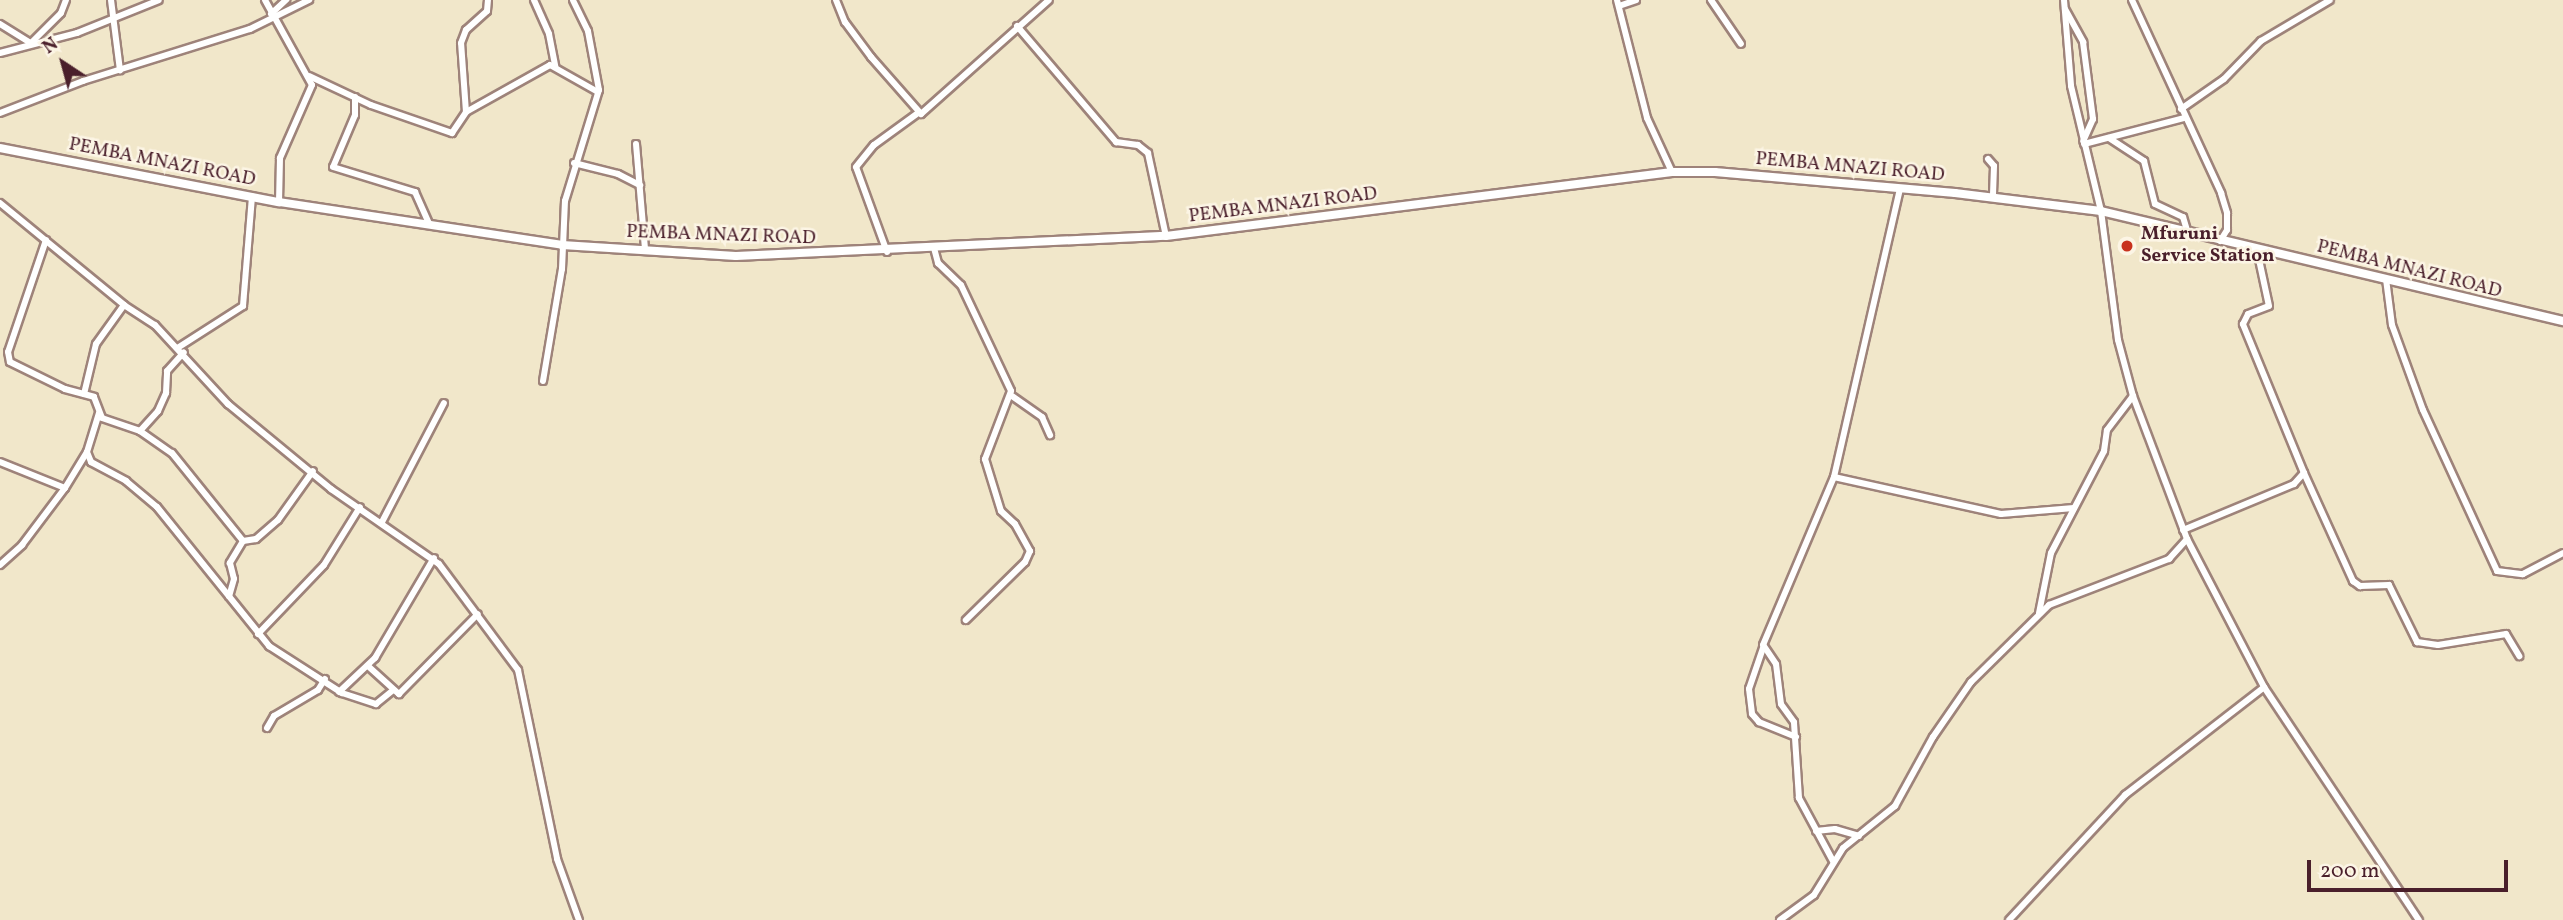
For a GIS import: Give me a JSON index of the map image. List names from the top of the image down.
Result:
{
  "streets": {
    "main road": ["PEMBA MNAZI ROAD"]
  },
  "places": ["Mfuruni Service Station"],
  "scale_bar": "200 m",
  "north": "top left"
}
